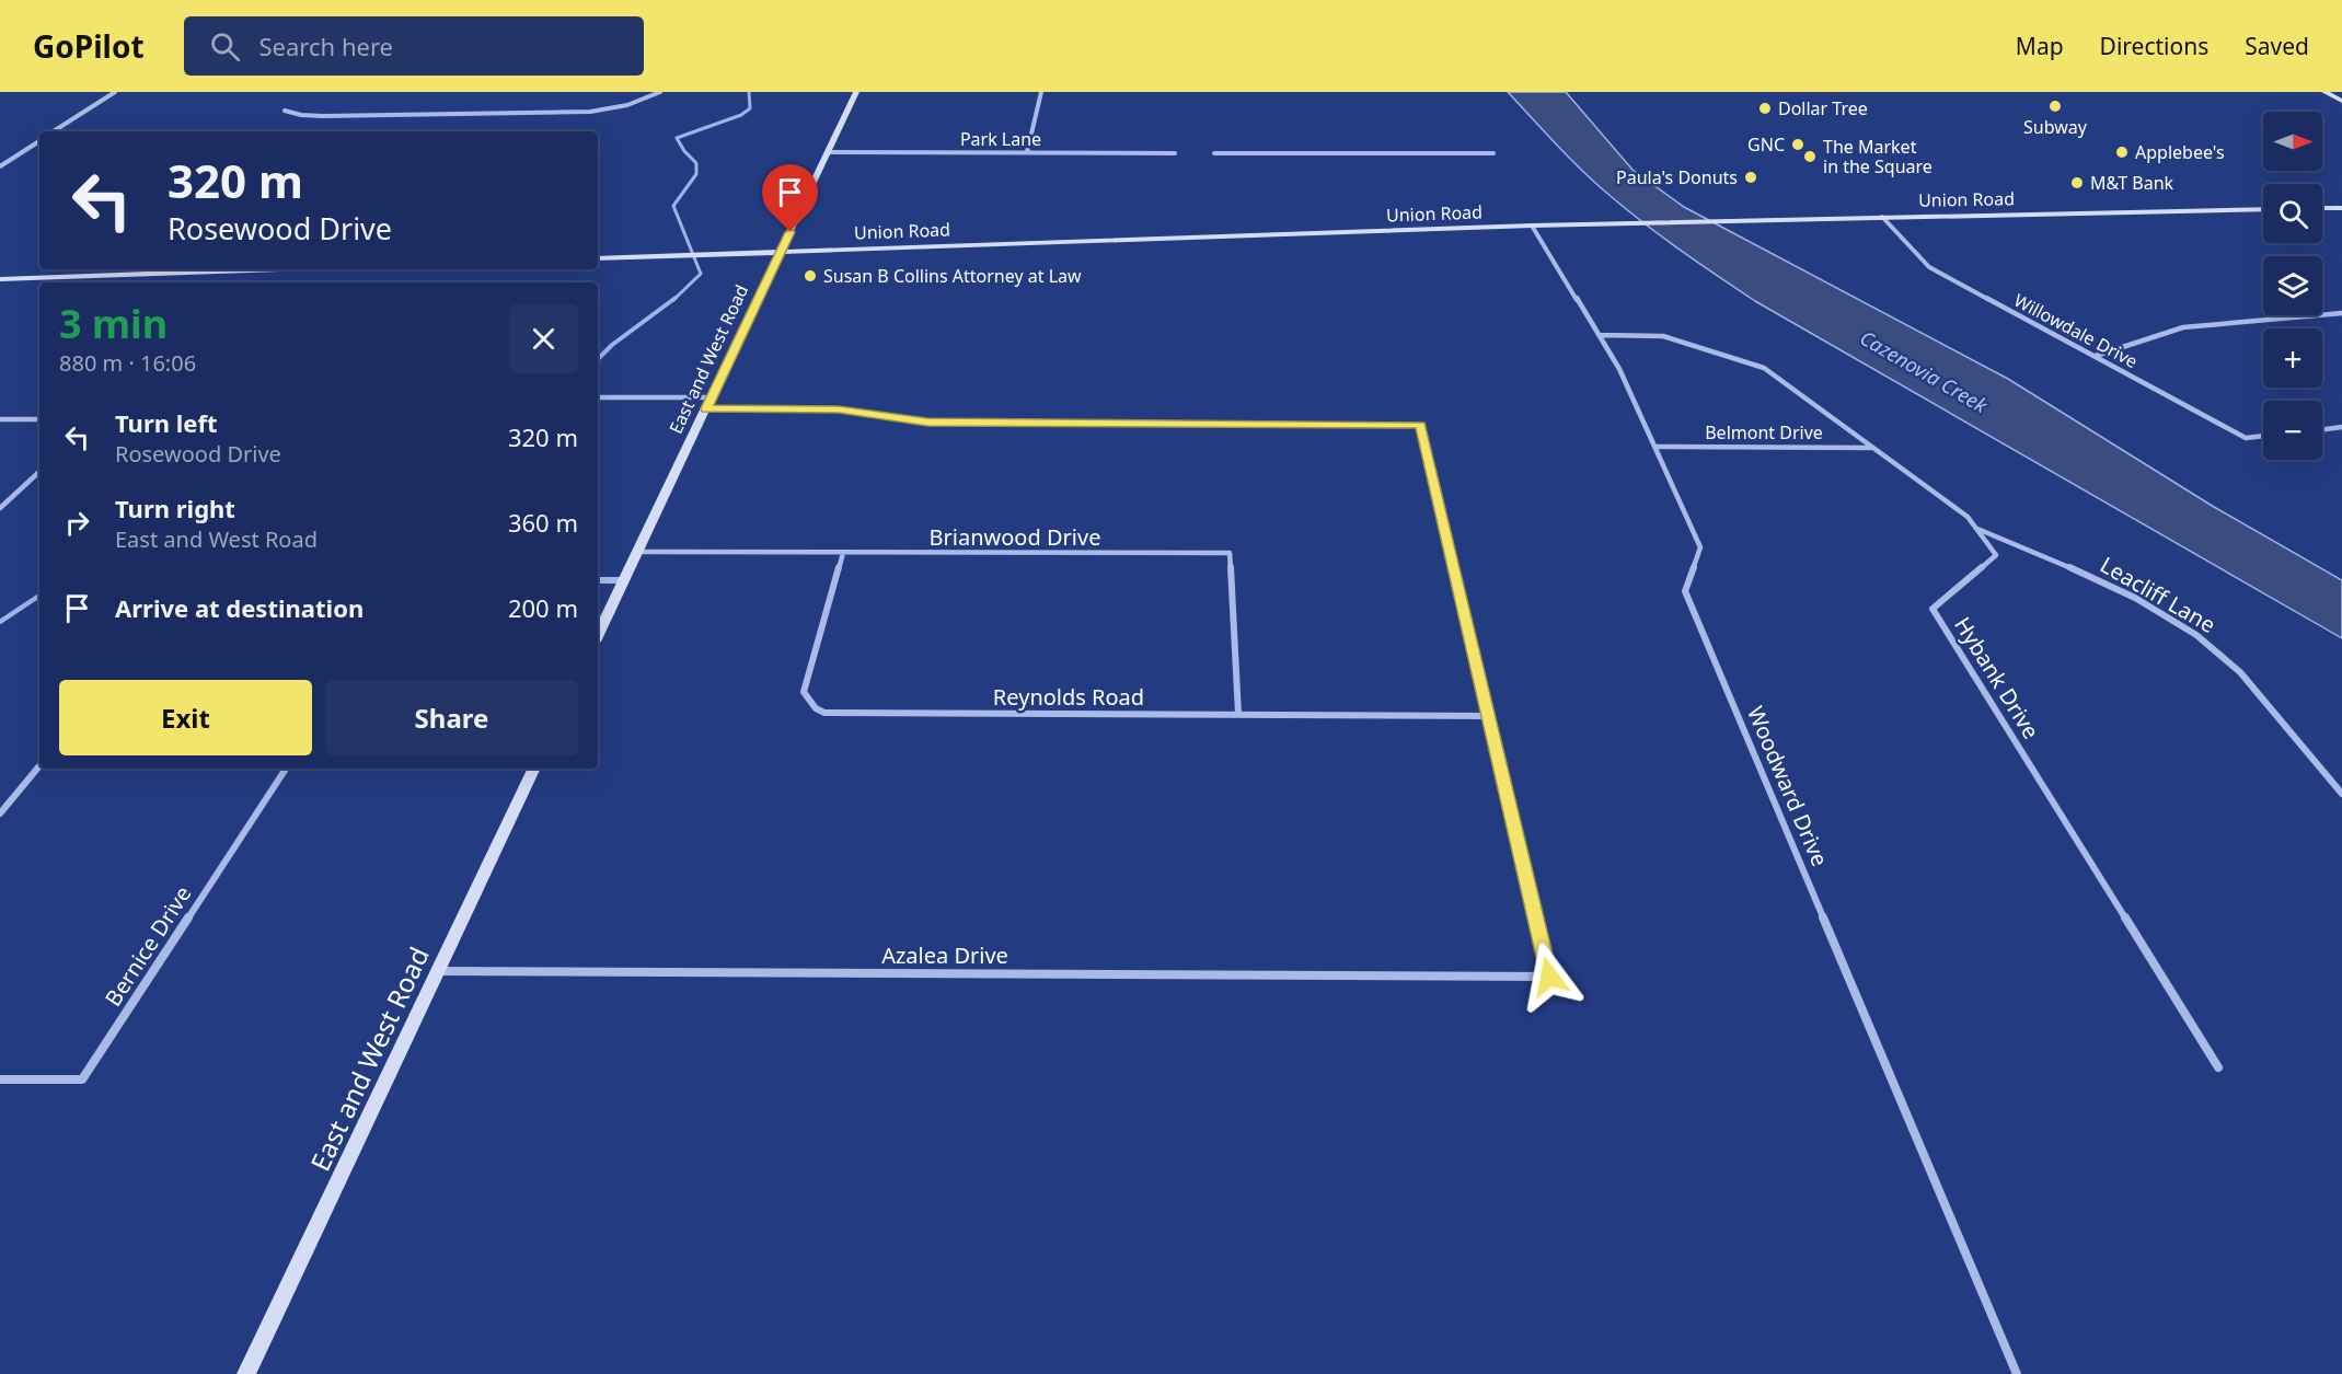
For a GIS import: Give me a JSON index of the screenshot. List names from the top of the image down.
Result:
{
  "streets": {
    "main road": ["Union Road", "East and West Road"],
    "street": [
      "Park Lane",
      "Willowdale Drive",
      "Belmont Drive",
      "Brianwood Drive",
      "Leacliff Lane",
      "Hybank Drive",
      "Reynolds Road",
      "Woodward Drive",
      "Bernice Drive",
      "Azalea Drive"
    ]
  },
  "crossings": [
    ["Park Lane", "East and West Road"],
    ["Union Road", "Willowdale Drive"],
    ["Union Road", "East and West Road"],
    ["Union Road", "Woodward Drive"],
    ["East and West Road", "Brianwood Drive"],
    ["East and West Road", "Azalea Drive"],
    ["Belmont Drive", "Hybank Drive"],
    ["Belmont Drive", "Woodward Drive"],
    ["Brianwood Drive", "Reynolds Road"],
    ["Leacliff Lane", "Hybank Drive"],
    ["Hybank Drive", "Woodward Drive"],
    ["Reynolds Road", "Azalea Drive"]
  ],
  "water": ["Cazenovia Creek"],
  "places": [
    "Subway",
    "Dollar Tree",
    "GNC",
    "Applebee's",
    "The Market in the Square",
    "Paula's Donuts",
    "M&T Bank",
    "Susan B Collins Attorney at Law"
  ],
  "north": "right",
  "page": {
    "header": "GoPilot",
    "search": "Search here",
    "nav": ["Map", "Directions", "Saved"],
    "map_buttons": ["+", "−"],
    "turn": ["320 m", "Rosewood Drive"],
    "heading": ["3 min", "880 m · 16:06"],
    "list": [
      {
        "name": "Turn left",
        "note": "Rosewood Drive",
        "value": "320 m"
      },
      {
        "name": "Turn right",
        "note": "East and West Road",
        "value": "360 m"
      },
      {
        "name": "Arrive at destination",
        "value": "200 m"
      }
    ],
    "buttons": ["Exit", "Share"]
  }
}
